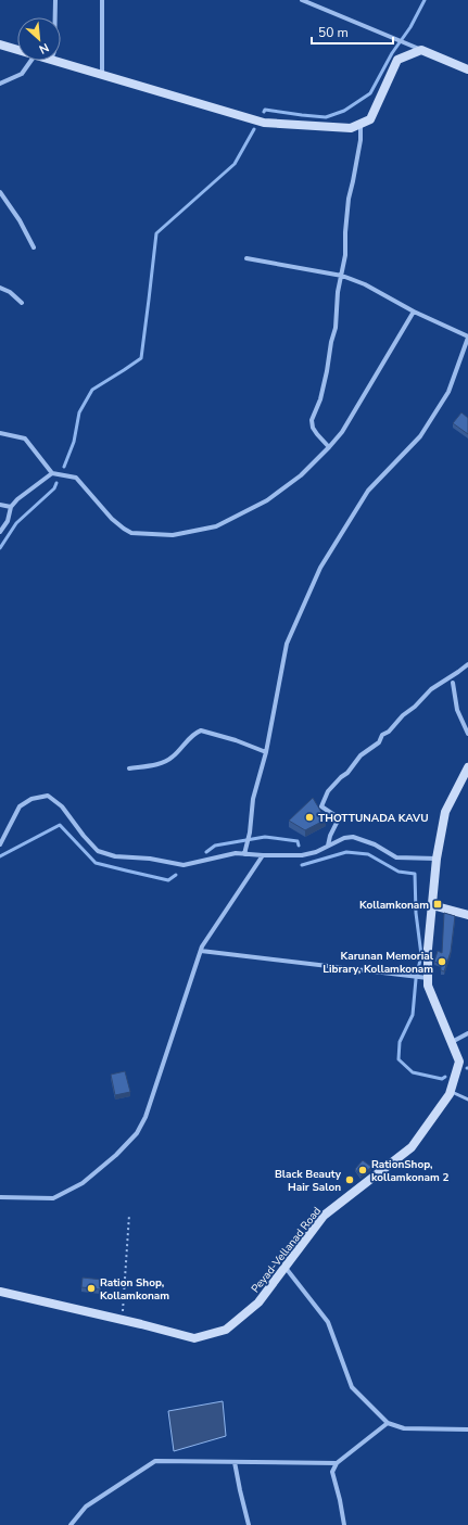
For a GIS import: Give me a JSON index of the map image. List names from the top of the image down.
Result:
{
  "streets": {
    "main road": ["Peyad-Vellanad Road"]
  },
  "places": {
    "other": [
      "THOTTUNADA KAVU",
      "Karunan Memorial Library, Kollamkonam",
      "RationShop, kollamkonam 2",
      "Black Beauty Hair Salon",
      "Ration Shop, Kollamkonam"
    ],
    "transit": ["Kollamkonam"]
  },
  "scale_bar": "50 m",
  "north": "bottom right"
}
